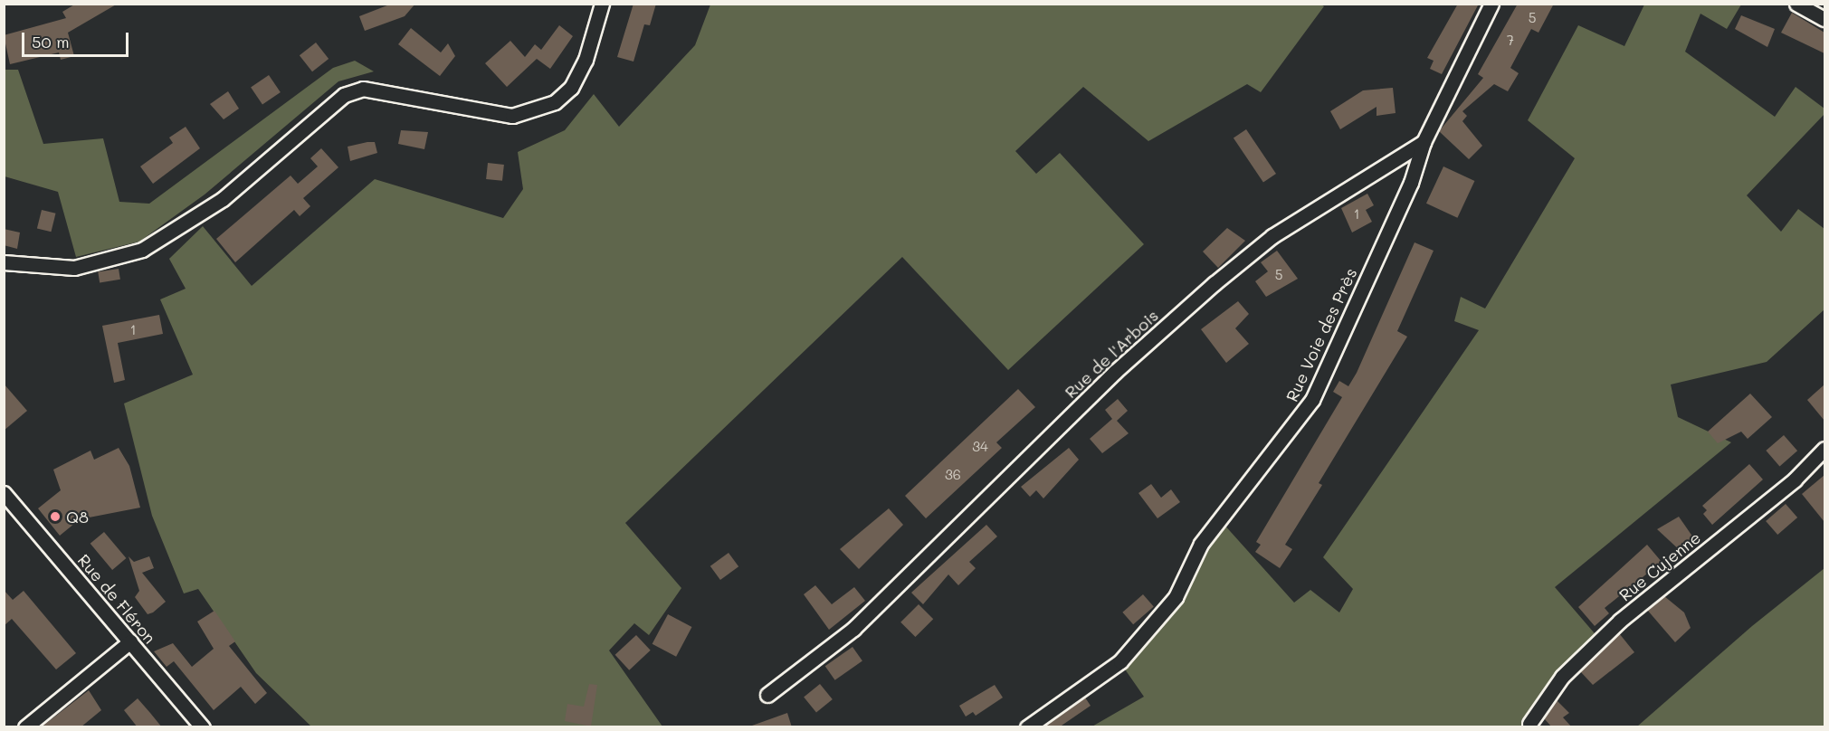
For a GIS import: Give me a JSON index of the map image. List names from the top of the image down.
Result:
{
  "streets": {
    "street": [
      "Rue Voie des Près",
      "Rue de l'Arbois",
      "Rue Cujenne",
      "Rue de Fléron"
    ]
  },
  "crossings": [
    ["Rue Voie des Près", "Rue de l'Arbois"]
  ],
  "places": ["Q8"],
  "house_numbers": [
    "5",
    "7",
    "1",
    "5",
    "1",
    "34",
    "36"
  ],
  "scale_bar": "50 m"
}
